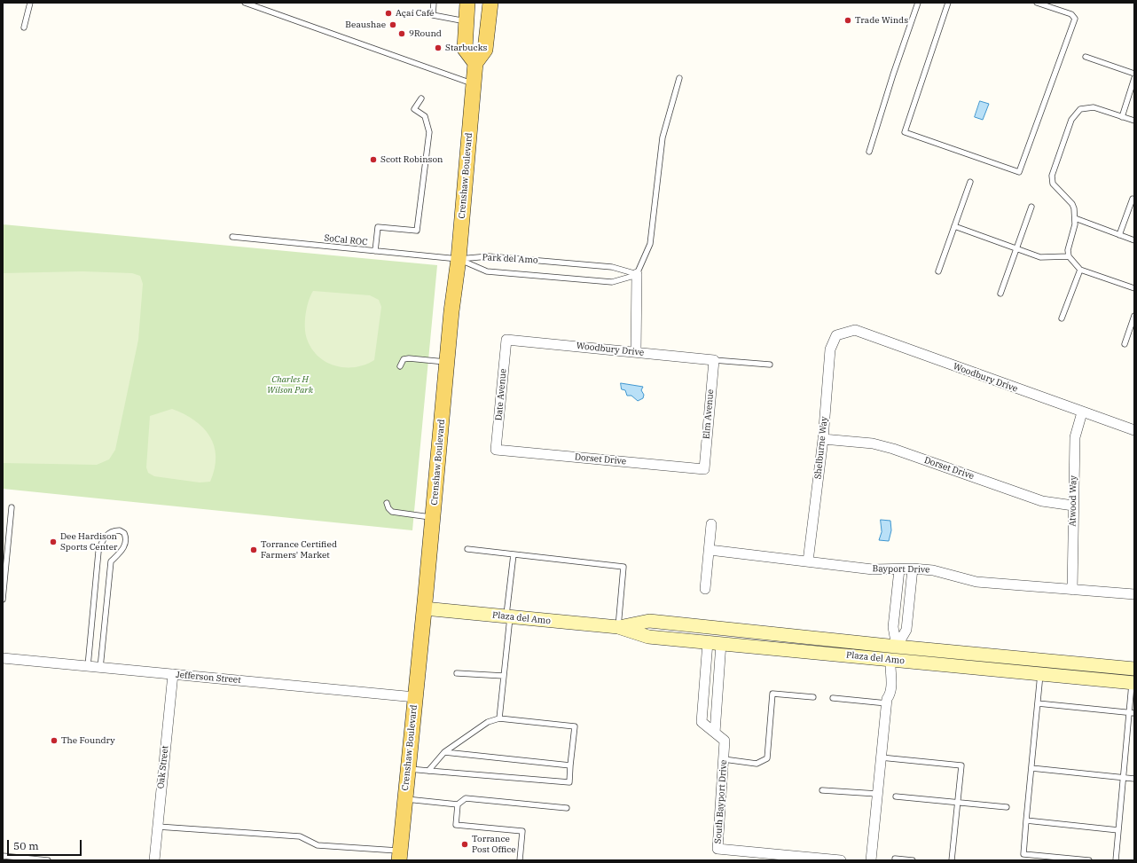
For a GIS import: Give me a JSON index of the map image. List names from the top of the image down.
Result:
{
  "streets": {
    "main road": ["Crenshaw Boulevard", "Plaza del Amo"],
    "street": [
      "Woodbury Drive",
      "Date Avenue",
      "Elm Avenue",
      "Shelburne Way",
      "Dorset Drive",
      "Atwood Way",
      "Bayport Drive",
      "Jefferson Street",
      "Oak Street",
      "South Bayport Drive"
    ],
    "lane": ["SoCal ROC", "Park del Amo"]
  },
  "crossings": [
    ["Crenshaw Boulevard", "SoCal ROC"],
    ["Crenshaw Boulevard", "Park del Amo"],
    ["Crenshaw Boulevard", "Plaza del Amo"],
    ["Crenshaw Boulevard", "Jefferson Street"],
    ["SoCal ROC", "Park del Amo"],
    ["Woodbury Drive", "Date Avenue"],
    ["Woodbury Drive", "Elm Avenue"],
    ["Woodbury Drive", "Shelburne Way"],
    ["Woodbury Drive", "Atwood Way"],
    ["Date Avenue", "Dorset Drive"],
    ["Elm Avenue", "Dorset Drive"],
    ["Shelburne Way", "Dorset Drive"],
    ["Shelburne Way", "Bayport Drive"],
    ["Dorset Drive", "Atwood Way"],
    ["Atwood Way", "Bayport Drive"],
    ["Plaza del Amo", "South Bayport Drive"],
    ["Jefferson Street", "Oak Street"]
  ],
  "parks": ["Charles H Wilson Park"],
  "places": [
    "Açaí Café",
    "Trade Winds",
    "Beaushae",
    "9Round",
    "Starbucks",
    "Scott Robinson",
    "Dee Hardison Sports Center",
    "Torrance Certified Farmers' Market",
    "The Foundry",
    "Torrance Post Office"
  ],
  "scale_bar": "50 m"
}
